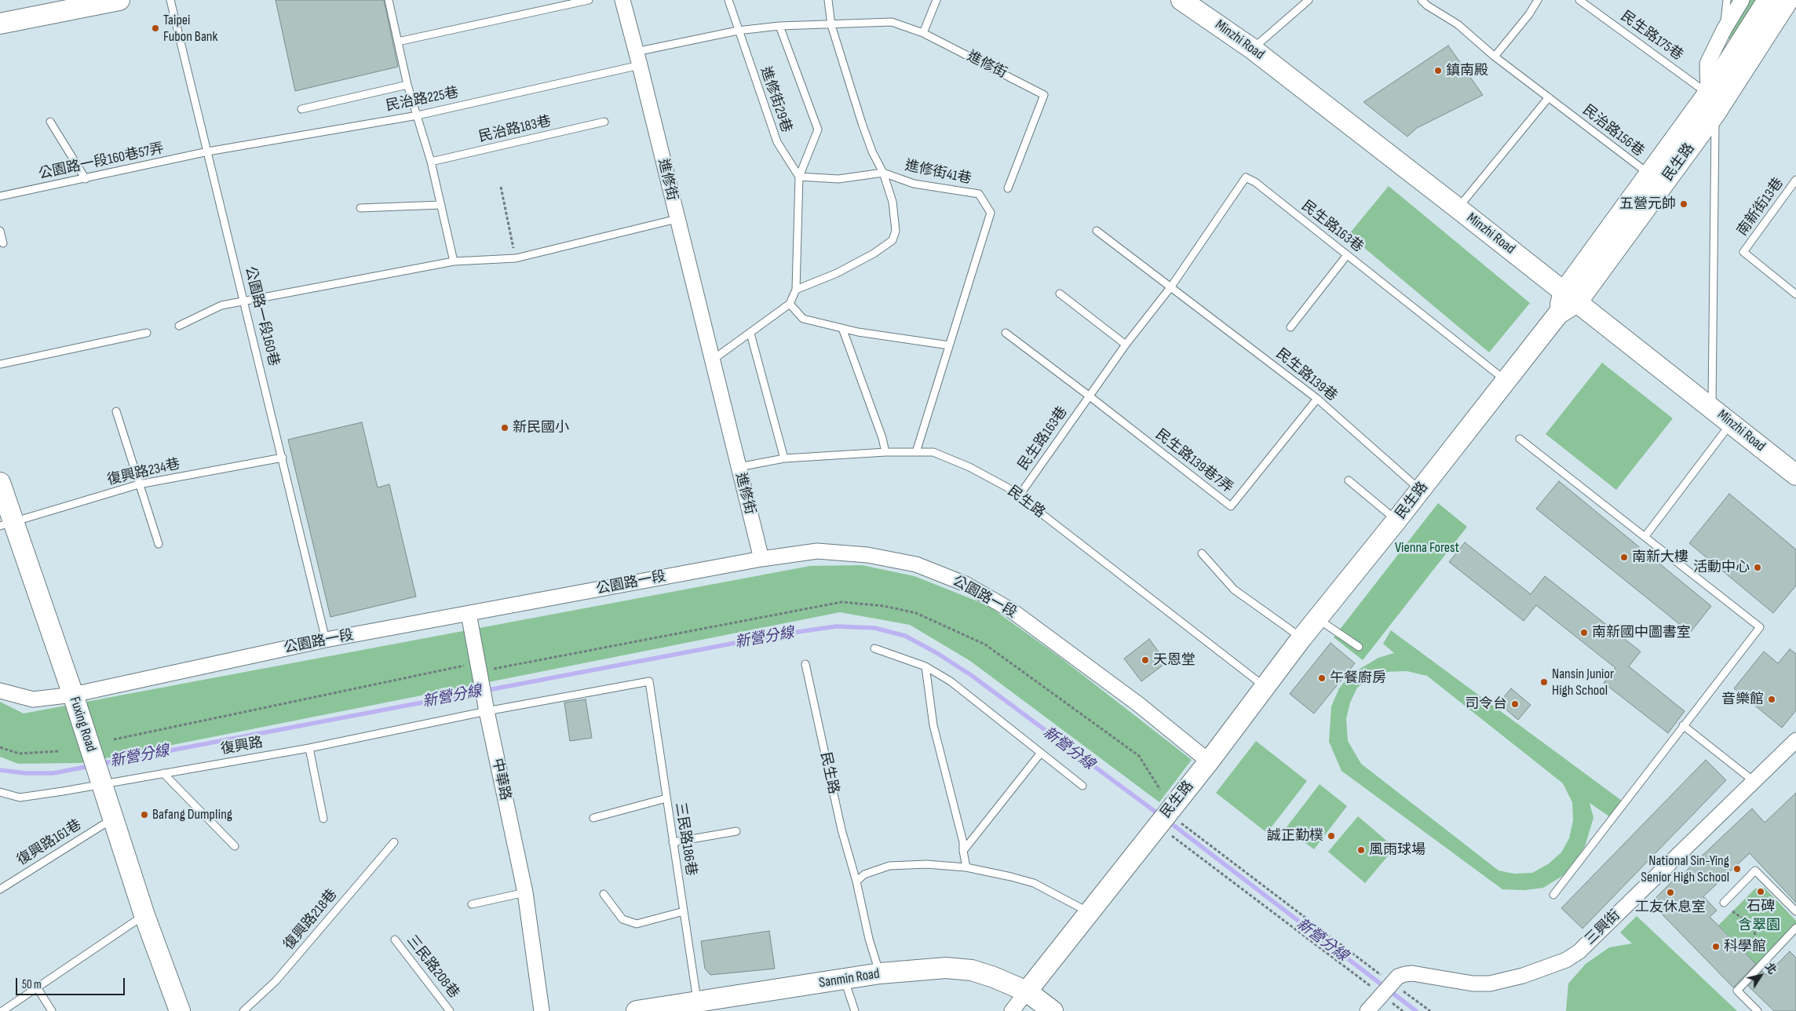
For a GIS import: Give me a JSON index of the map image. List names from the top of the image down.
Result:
{
  "streets": {
    "street": [
      "Minzhi Road",
      "進修街",
      "民生路",
      "公園路一段",
      "Fuxing Road",
      "中華路",
      "三興街",
      "Sanmin Road"
    ],
    "lane": [
      "民生路175巷",
      "民治路225巷",
      "進修街29巷",
      "民治路183巷",
      "民治路156巷",
      "公園路一段160巷57弄",
      "進修街41巷",
      "南新街13巷",
      "民生路163巷",
      "公園路一段160巷",
      "民生路139巷",
      "民生路139巷7弄",
      "復興路234巷",
      "復興路",
      "三民路186巷",
      "復興路161巷",
      "復興路218巷",
      "三民路208巷"
    ]
  },
  "crossings": [
    ["民生路175巷", "民生路"],
    ["Minzhi Road", "民生路"],
    ["進修街", "民治路225巷"],
    ["進修街", "民生路"],
    ["進修街", "公園路一段"],
    ["民治路225巷", "公園路一段160巷57弄"],
    ["民治路225巷", "公園路一段160巷"],
    ["進修街29巷", "進修街41巷"],
    ["民治路156巷", "民生路"],
    ["公園路一段160巷57弄", "公園路一段160巷"],
    ["民生路", "民生路163巷"],
    ["民生路", "民生路139巷"],
    ["民生路", "公園路一段"],
    ["民生路", "Sanmin Road"],
    ["民生路163巷", "民生路139巷"],
    ["民生路163巷", "民生路139巷7弄"],
    ["公園路一段160巷", "復興路234巷"],
    ["公園路一段160巷", "公園路一段"],
    ["民生路139巷", "民生路139巷7弄"],
    ["復興路234巷", "Fuxing Road"],
    ["公園路一段", "Fuxing Road"],
    ["公園路一段", "中華路"],
    ["Fuxing Road", "復興路"],
    ["Fuxing Road", "復興路161巷"],
    ["復興路", "中華路"],
    ["復興路", "三民路186巷"],
    ["中華路", "三民路186巷"],
    ["三民路186巷", "Sanmin Road"]
  ],
  "water": ["新營分線"],
  "parks": ["Vienna Forest", "含翠園"],
  "places": [
    "Taipei Fubon Bank",
    "鎮南殿",
    "五營元帥",
    "新民國小",
    "南新大樓",
    "活動中心",
    "南新國中圖書室",
    "天恩堂",
    "午餐廚房",
    "Nansin Junior High School",
    "音樂館",
    "司令台",
    "Bafang Dumpling",
    "誠正勤樸",
    "風雨球場",
    "National Sin-Ying Senior High School",
    "石碑",
    "工友休息室",
    "科學館"
  ],
  "scale_bar": "50 m",
  "north": "top right"
}
